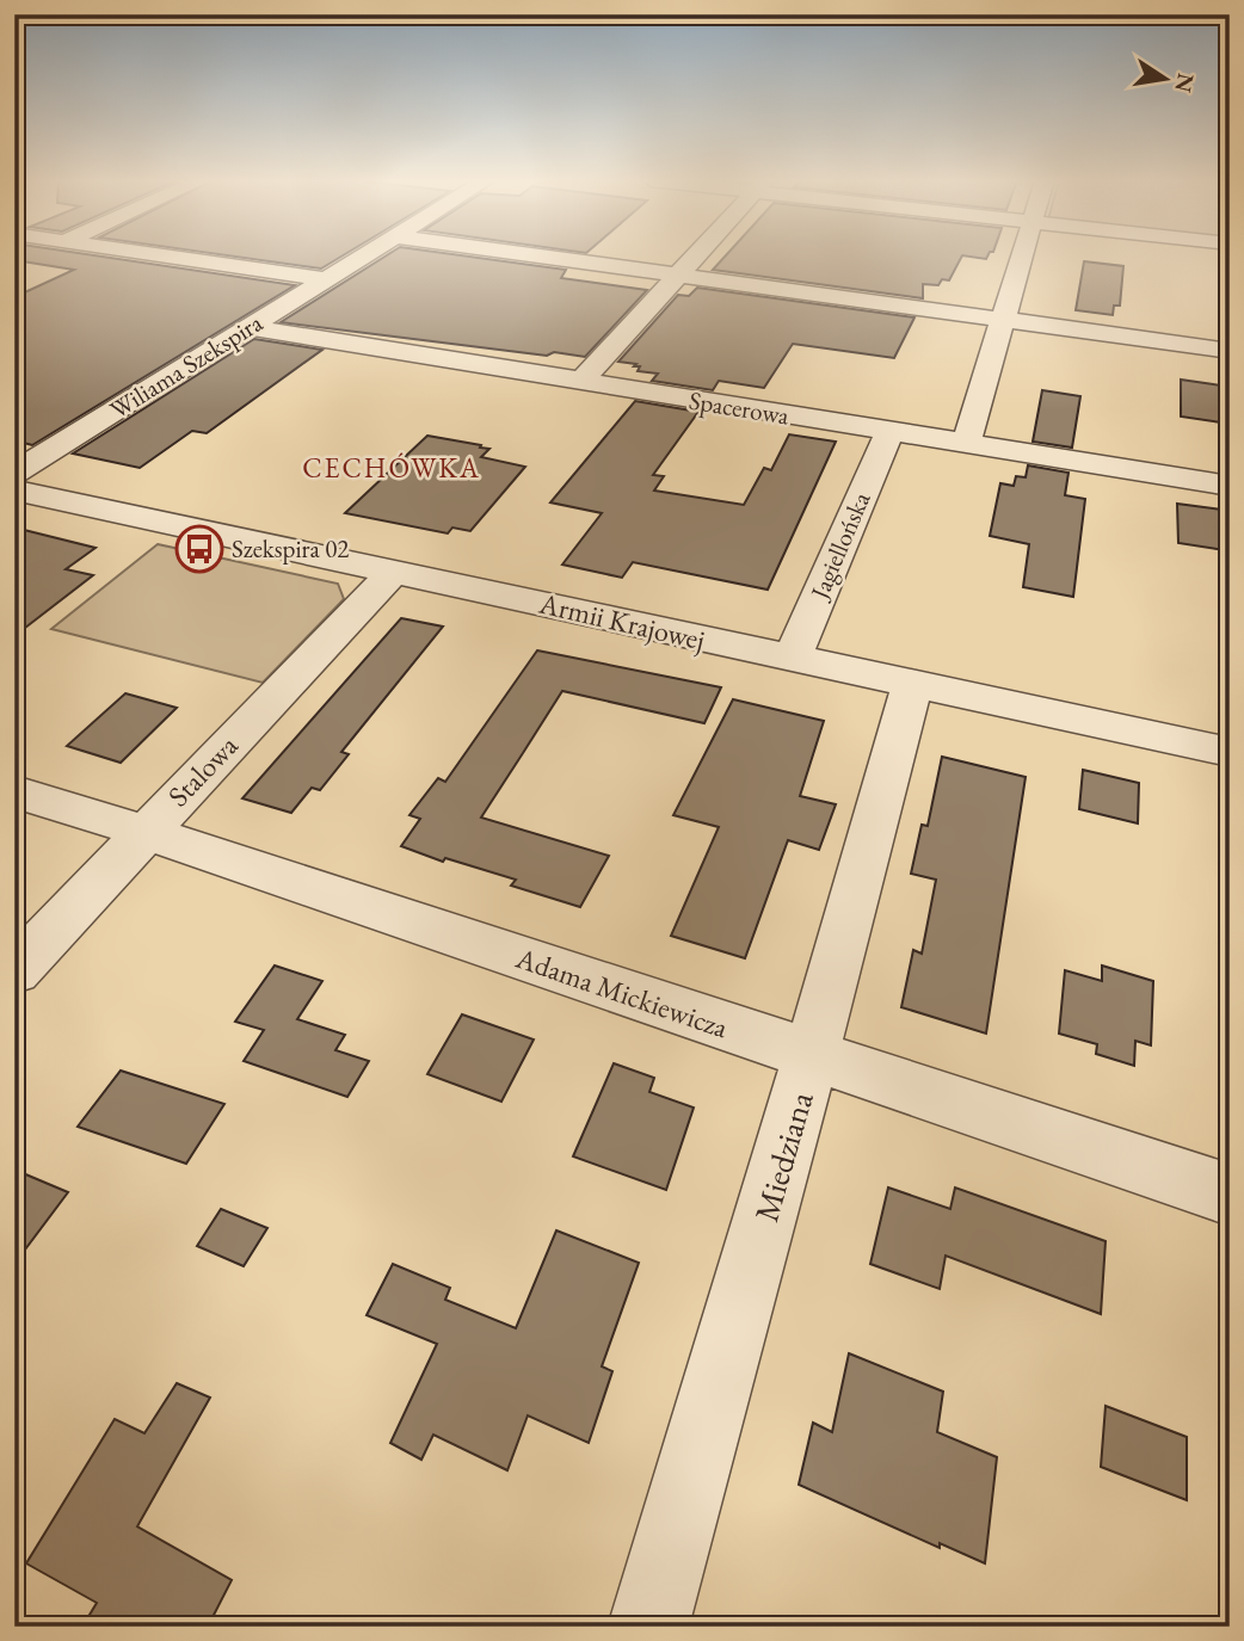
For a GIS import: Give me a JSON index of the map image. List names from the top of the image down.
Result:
{
  "streets": {
    "street": [
      "Wiliama Szekspira",
      "Spacerowa",
      "Jagiellońska",
      "Armii Krajowej",
      "Stalowa",
      "Adama Mickiewicza",
      "Miedziana"
    ]
  },
  "crossings": [
    ["Wiliama Szekspira", "Spacerowa"],
    ["Spacerowa", "Jagiellońska"],
    ["Jagiellońska", "Armii Krajowej"],
    ["Armii Krajowej", "Stalowa"],
    ["Armii Krajowej", "Miedziana"],
    ["Stalowa", "Adama Mickiewicza"],
    ["Adama Mickiewicza", "Miedziana"]
  ],
  "districts": ["CECHÓWKA"],
  "places": {
    "bus stop": ["Szekspira 02"]
  },
  "north": "right"
}
